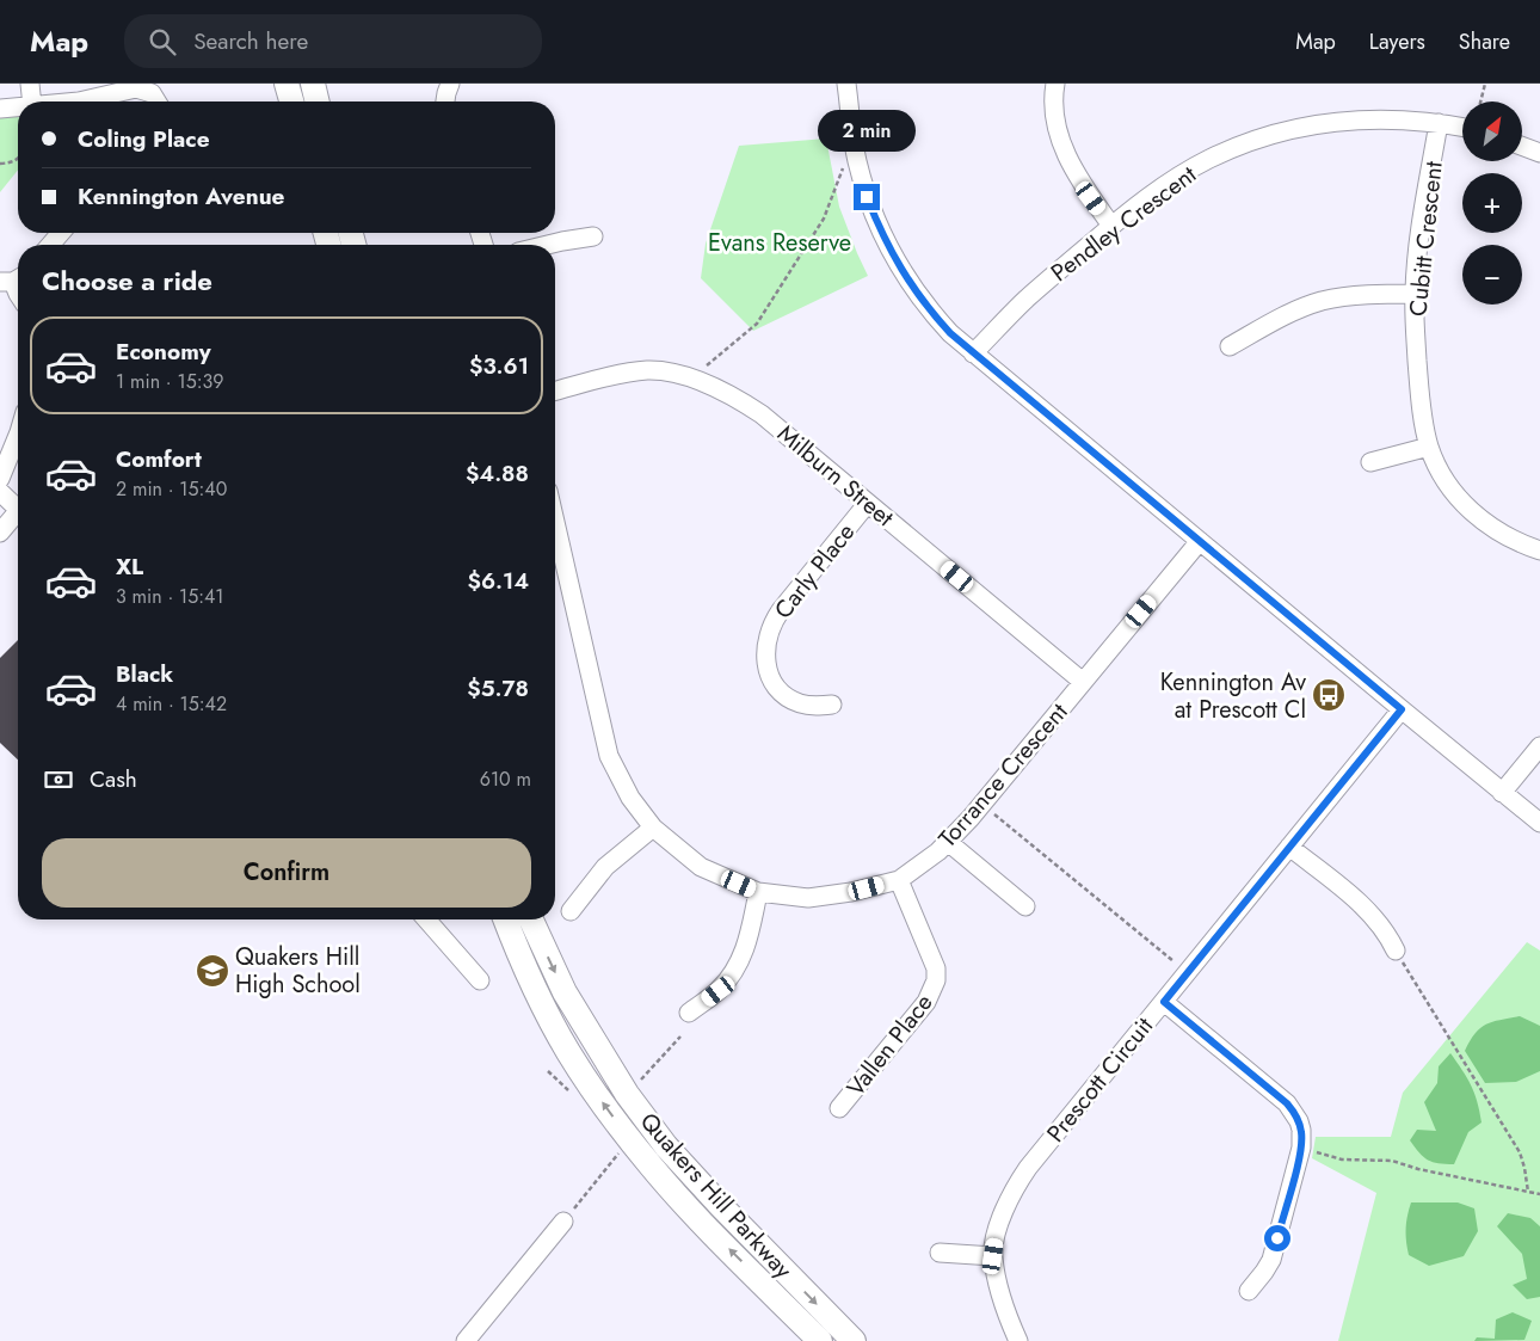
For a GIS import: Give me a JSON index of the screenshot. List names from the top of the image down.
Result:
{
  "streets": {
    "main road": ["Quakers Hill Parkway"],
    "street": [
      "Pendley Crescent",
      "Cubitt Crescent",
      "Milburn Street",
      "Carly Place",
      "Torrance Crescent",
      "Vallen Place",
      "Prescott Circuit"
    ]
  },
  "crossings": [
    ["Pendley Crescent", "Cubitt Crescent"],
    ["Milburn Street", "Carly Place"],
    ["Milburn Street", "Torrance Crescent"],
    ["Torrance Crescent", "Vallen Place"]
  ],
  "parks": ["Evans Reserve"],
  "places": {
    "bus stop": ["Kennington Av at Prescott Cl"],
    "school or university": ["Quakers Hill High School"]
  },
  "north": "top right",
  "page": {
    "header": "Map",
    "search": "Search here",
    "nav": ["Map", "Layers", "Share"],
    "map_buttons": ["+", "−"],
    "banner": ["Coling Place", "Kennington Avenue"],
    "bubble": "2 min",
    "heading": "Choose a ride",
    "list": [
      {
        "name": "Economy",
        "note": "1 min · 15:39",
        "value": "$3.61"
      },
      {
        "name": "Comfort",
        "note": "2 min · 15:40",
        "value": "$4.88"
      },
      {
        "name": "XL",
        "note": "3 min · 15:41",
        "value": "$6.14"
      },
      {
        "name": "Black",
        "note": "4 min · 15:42",
        "value": "$5.78"
      }
    ],
    "pay": ["Cash", "610 m"],
    "buttons": "Confirm"
  }
}
